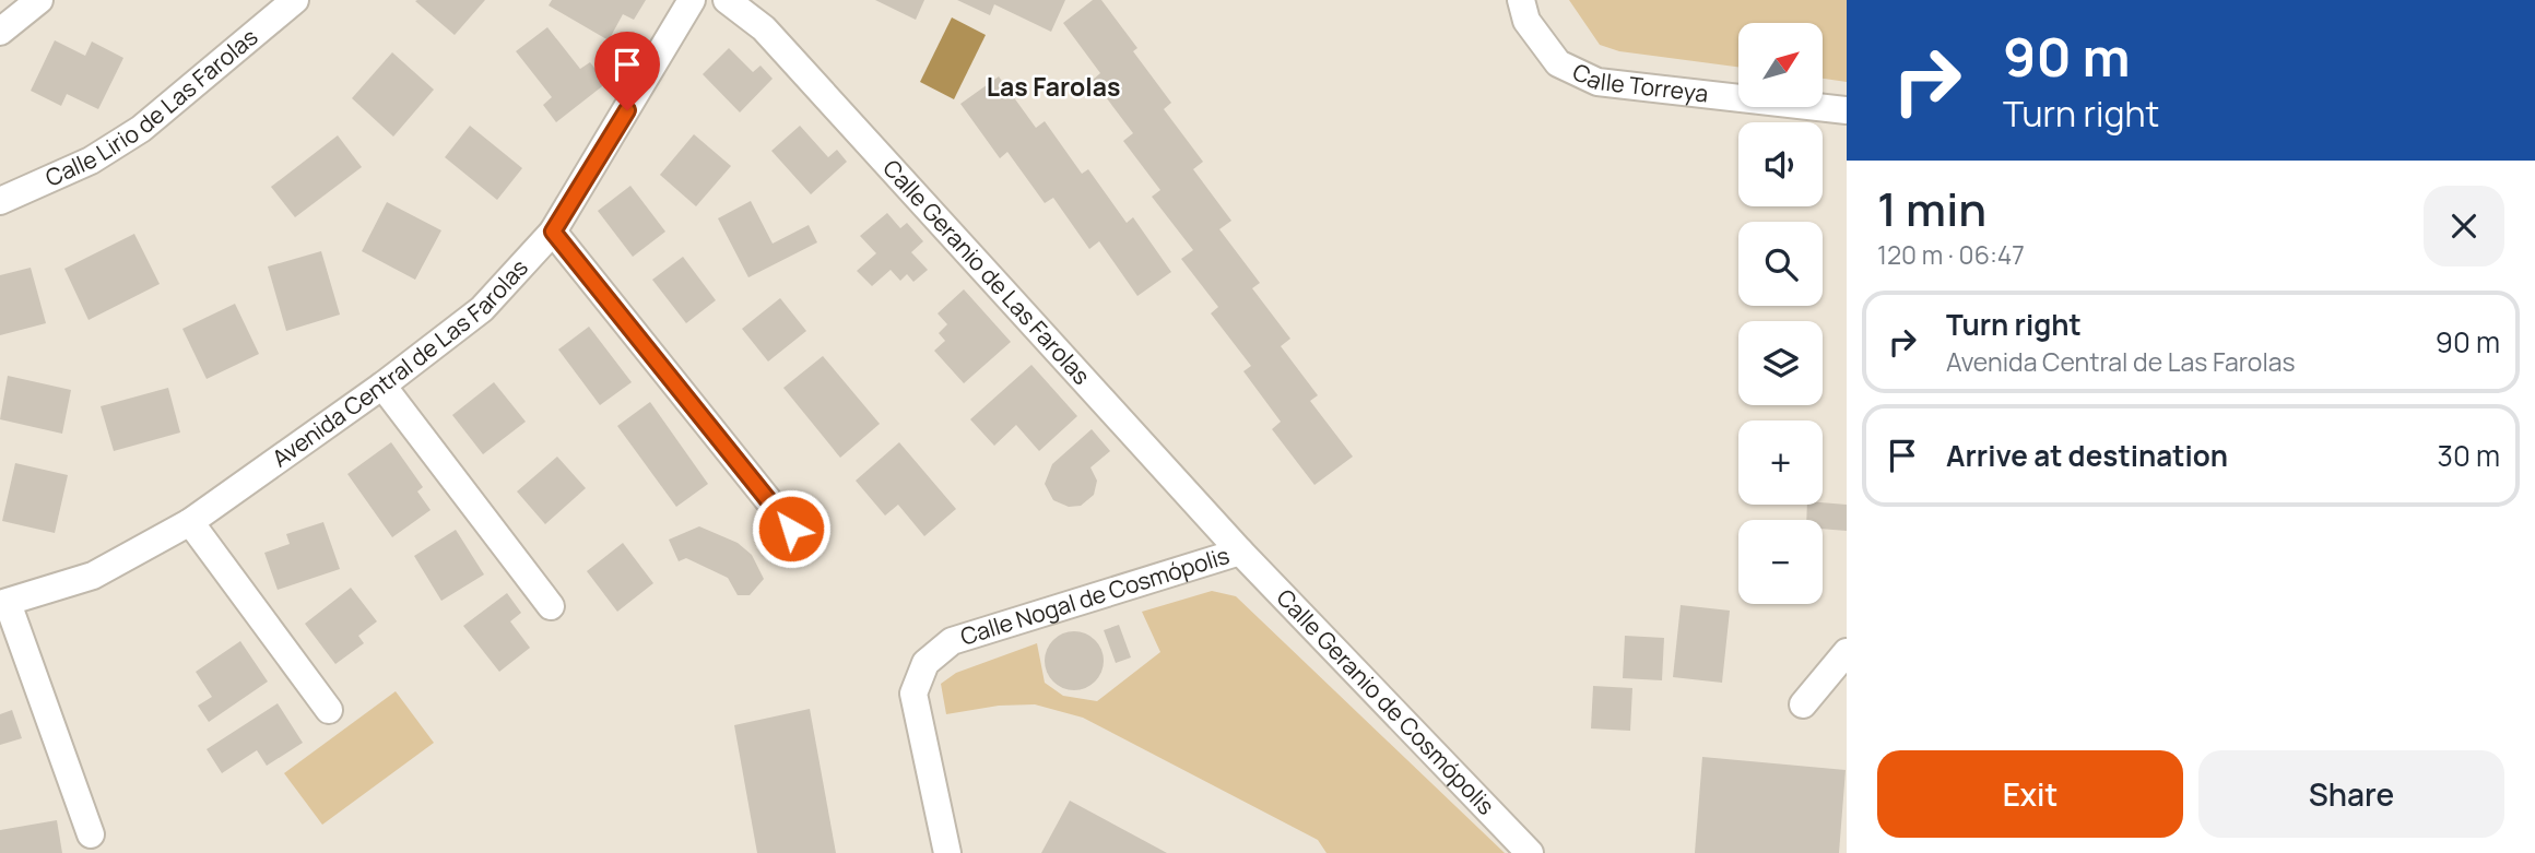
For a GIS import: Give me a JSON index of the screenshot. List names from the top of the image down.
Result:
{
  "streets": {
    "street": [
      "Calle Torreya",
      "Calle Lirio de Las Farolas",
      "Calle Geranio de Las Farolas",
      "Avenida Central de Las Farolas",
      "Calle Nogal de Cosmópolis",
      "Calle Geranio de Cosmópolis"
    ]
  },
  "crossings": [
    ["Calle Geranio de Las Farolas", "Calle Nogal de Cosmópolis"],
    ["Calle Geranio de Las Farolas", "Calle Geranio de Cosmópolis"],
    ["Calle Nogal de Cosmópolis", "Calle Geranio de Cosmópolis"]
  ],
  "districts": ["Las Farolas"],
  "north": "top right",
  "page": {
    "turn": ["90 m", "Turn right"],
    "map_buttons": ["+", "−"],
    "heading": ["1 min", "120 m · 06:47"],
    "list": [
      {
        "name": "Turn right",
        "note": "Avenida Central de Las Farolas",
        "value": "90 m"
      },
      {
        "name": "Arrive at destination",
        "value": "30 m"
      }
    ],
    "buttons": ["Exit", "Share"]
  }
}
